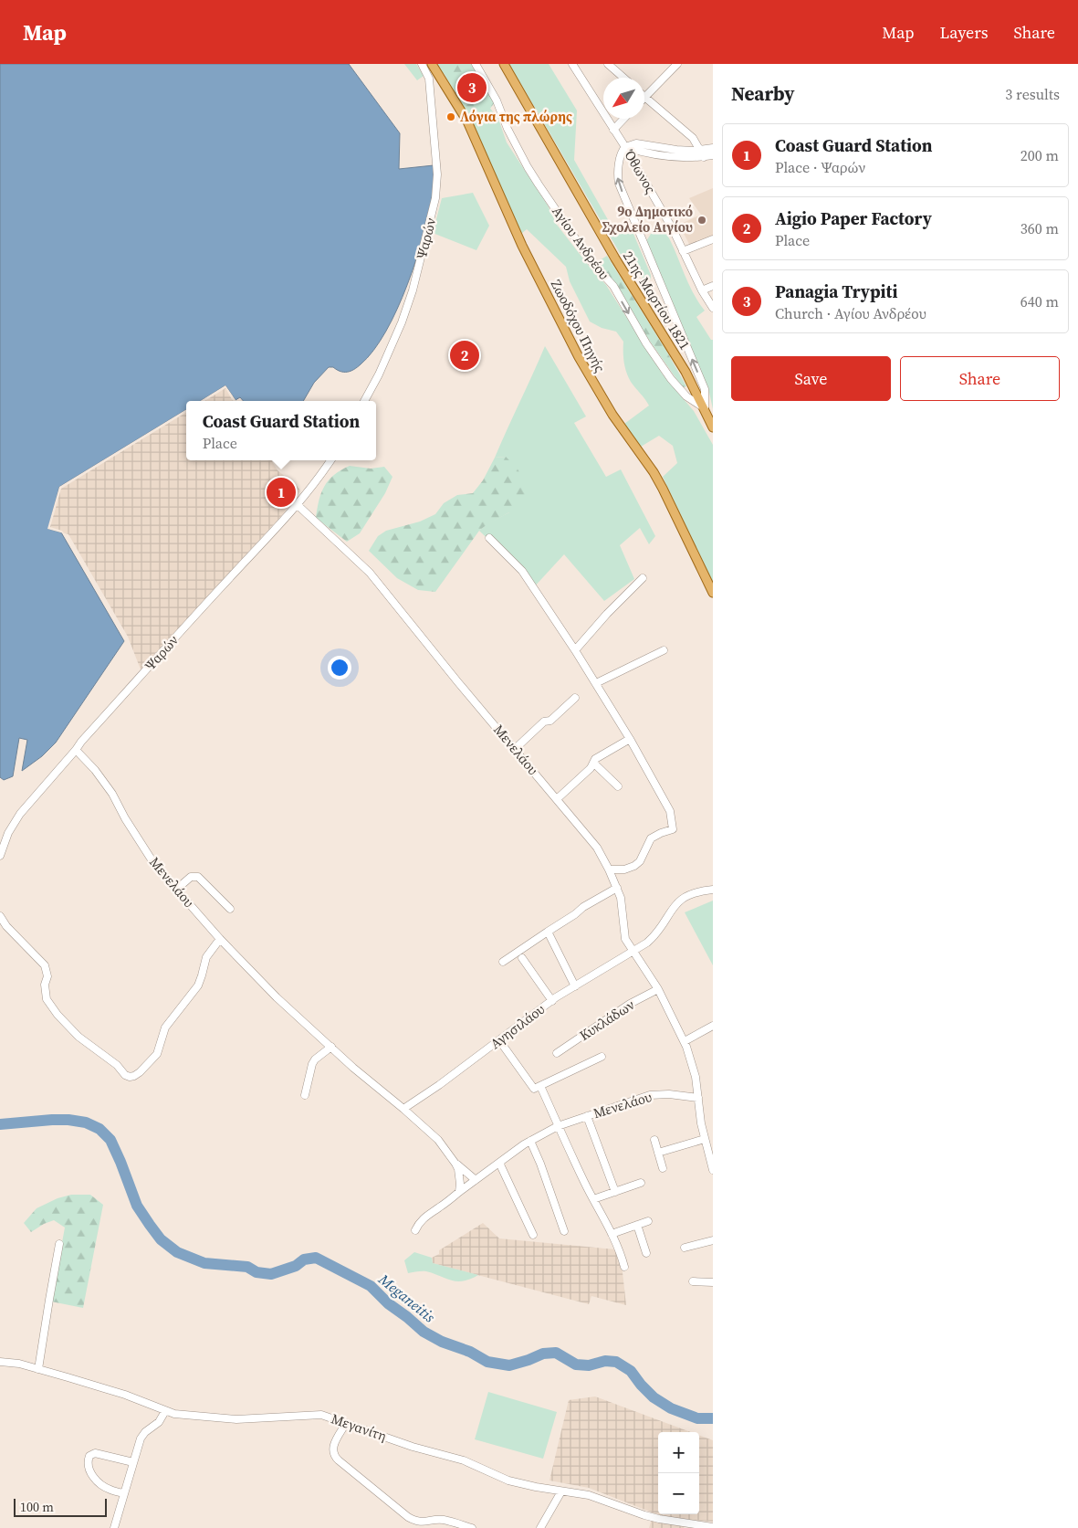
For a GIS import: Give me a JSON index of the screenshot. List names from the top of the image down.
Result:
{
  "streets": {
    "main road": ["21ης Μαρτίου 1821", "Ζωοδόχου Πηγής"],
    "street": [
      "Όθωνος",
      "Ψαρών",
      "Αγίου Ανδρέου",
      "Μενελάου",
      "Κυκλάδων",
      "Αγησιλάου",
      "Μεγανίτη"
    ]
  },
  "crossings": [
    ["Ψαρών", "Μενελάου"],
    ["Αγίου Ανδρέου", "21ης Μαρτίου 1821"],
    ["Μενελάου", "Κυκλάδων"],
    ["Μενελάου", "Αγησιλάου"]
  ],
  "water": ["Meganeitis"],
  "places": ["Λόγια της πλώρης", "9ο Δημοτικό Σχολείο Αιγίου"],
  "scale_bar": "100 m",
  "north": "bottom left",
  "page": {
    "header": "Map",
    "nav": ["Map", "Layers", "Share"],
    "heading": ["Nearby", "3 results"],
    "pins": ["3", "2", "1"],
    "list": [
      {
        "mark": "1",
        "name": "Coast Guard Station",
        "note": "Place · Ψαρών",
        "value": "200 m"
      },
      {
        "mark": "2",
        "name": "Aigio Paper Factory",
        "note": "Place",
        "value": "360 m"
      },
      {
        "mark": "3",
        "name": "Panagia Trypiti",
        "note": "Church · Αγίου Ανδρέου",
        "value": "640 m"
      }
    ],
    "buttons": ["Save", "Share"],
    "popup": ["Coast Guard Station", "Place"],
    "map_buttons": ["+", "−"],
    "scale": "100 m"
  }
}
